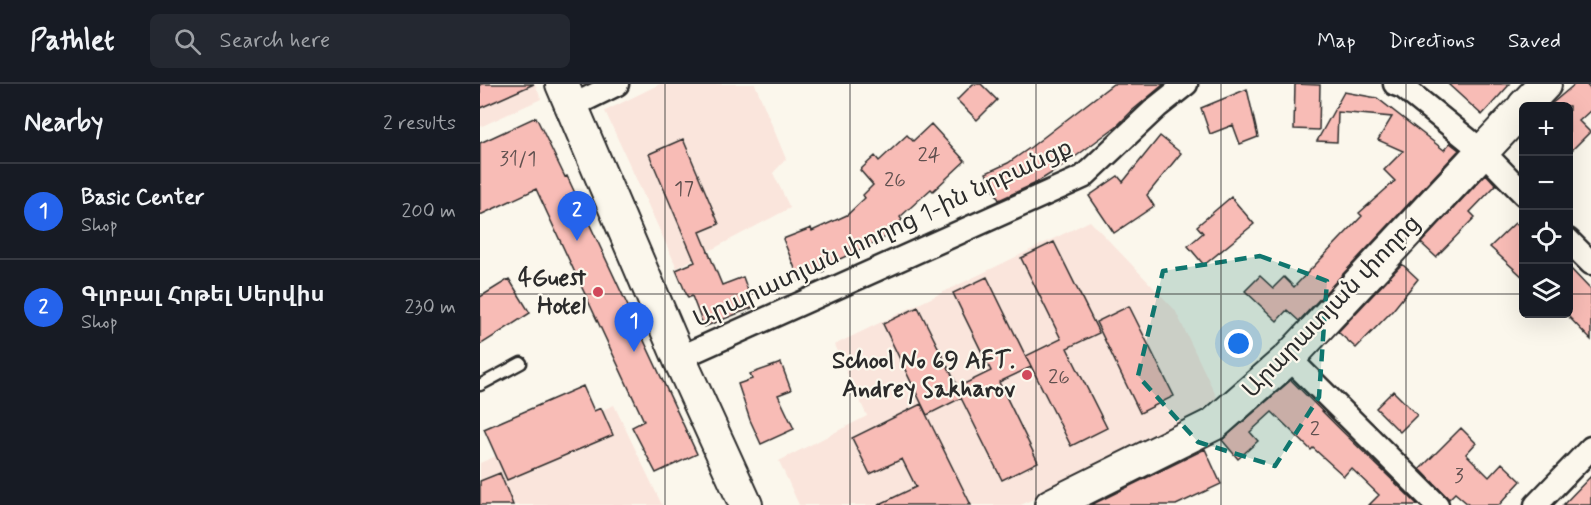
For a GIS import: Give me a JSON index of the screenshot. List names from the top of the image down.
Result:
{
  "streets": {
    "street": ["Արարատյան փողոց 1-ին նրբանցք", "Արարատյան փողոց"]
  },
  "places": ["4Guest Hotel", "School No 69 AFT. Andrey Sakharov"],
  "house_numbers": [
    "24",
    "31/1",
    "26",
    "17",
    "26",
    "2",
    "3"
  ],
  "page": {
    "header": "Pathlet",
    "search": "Search here",
    "nav": ["Map", "Directions", "Saved"],
    "heading": ["Nearby", "2 results"],
    "map_buttons": ["+", "−"],
    "list": [
      {
        "mark": "1",
        "name": "Basic Center",
        "note": "Shop",
        "value": "200 m"
      },
      {
        "mark": "2",
        "name": "Գլոբալ Հոթել Սերվիս",
        "note": "Shop",
        "value": "230 m"
      }
    ],
    "pins": ["2", "1"]
  }
}
